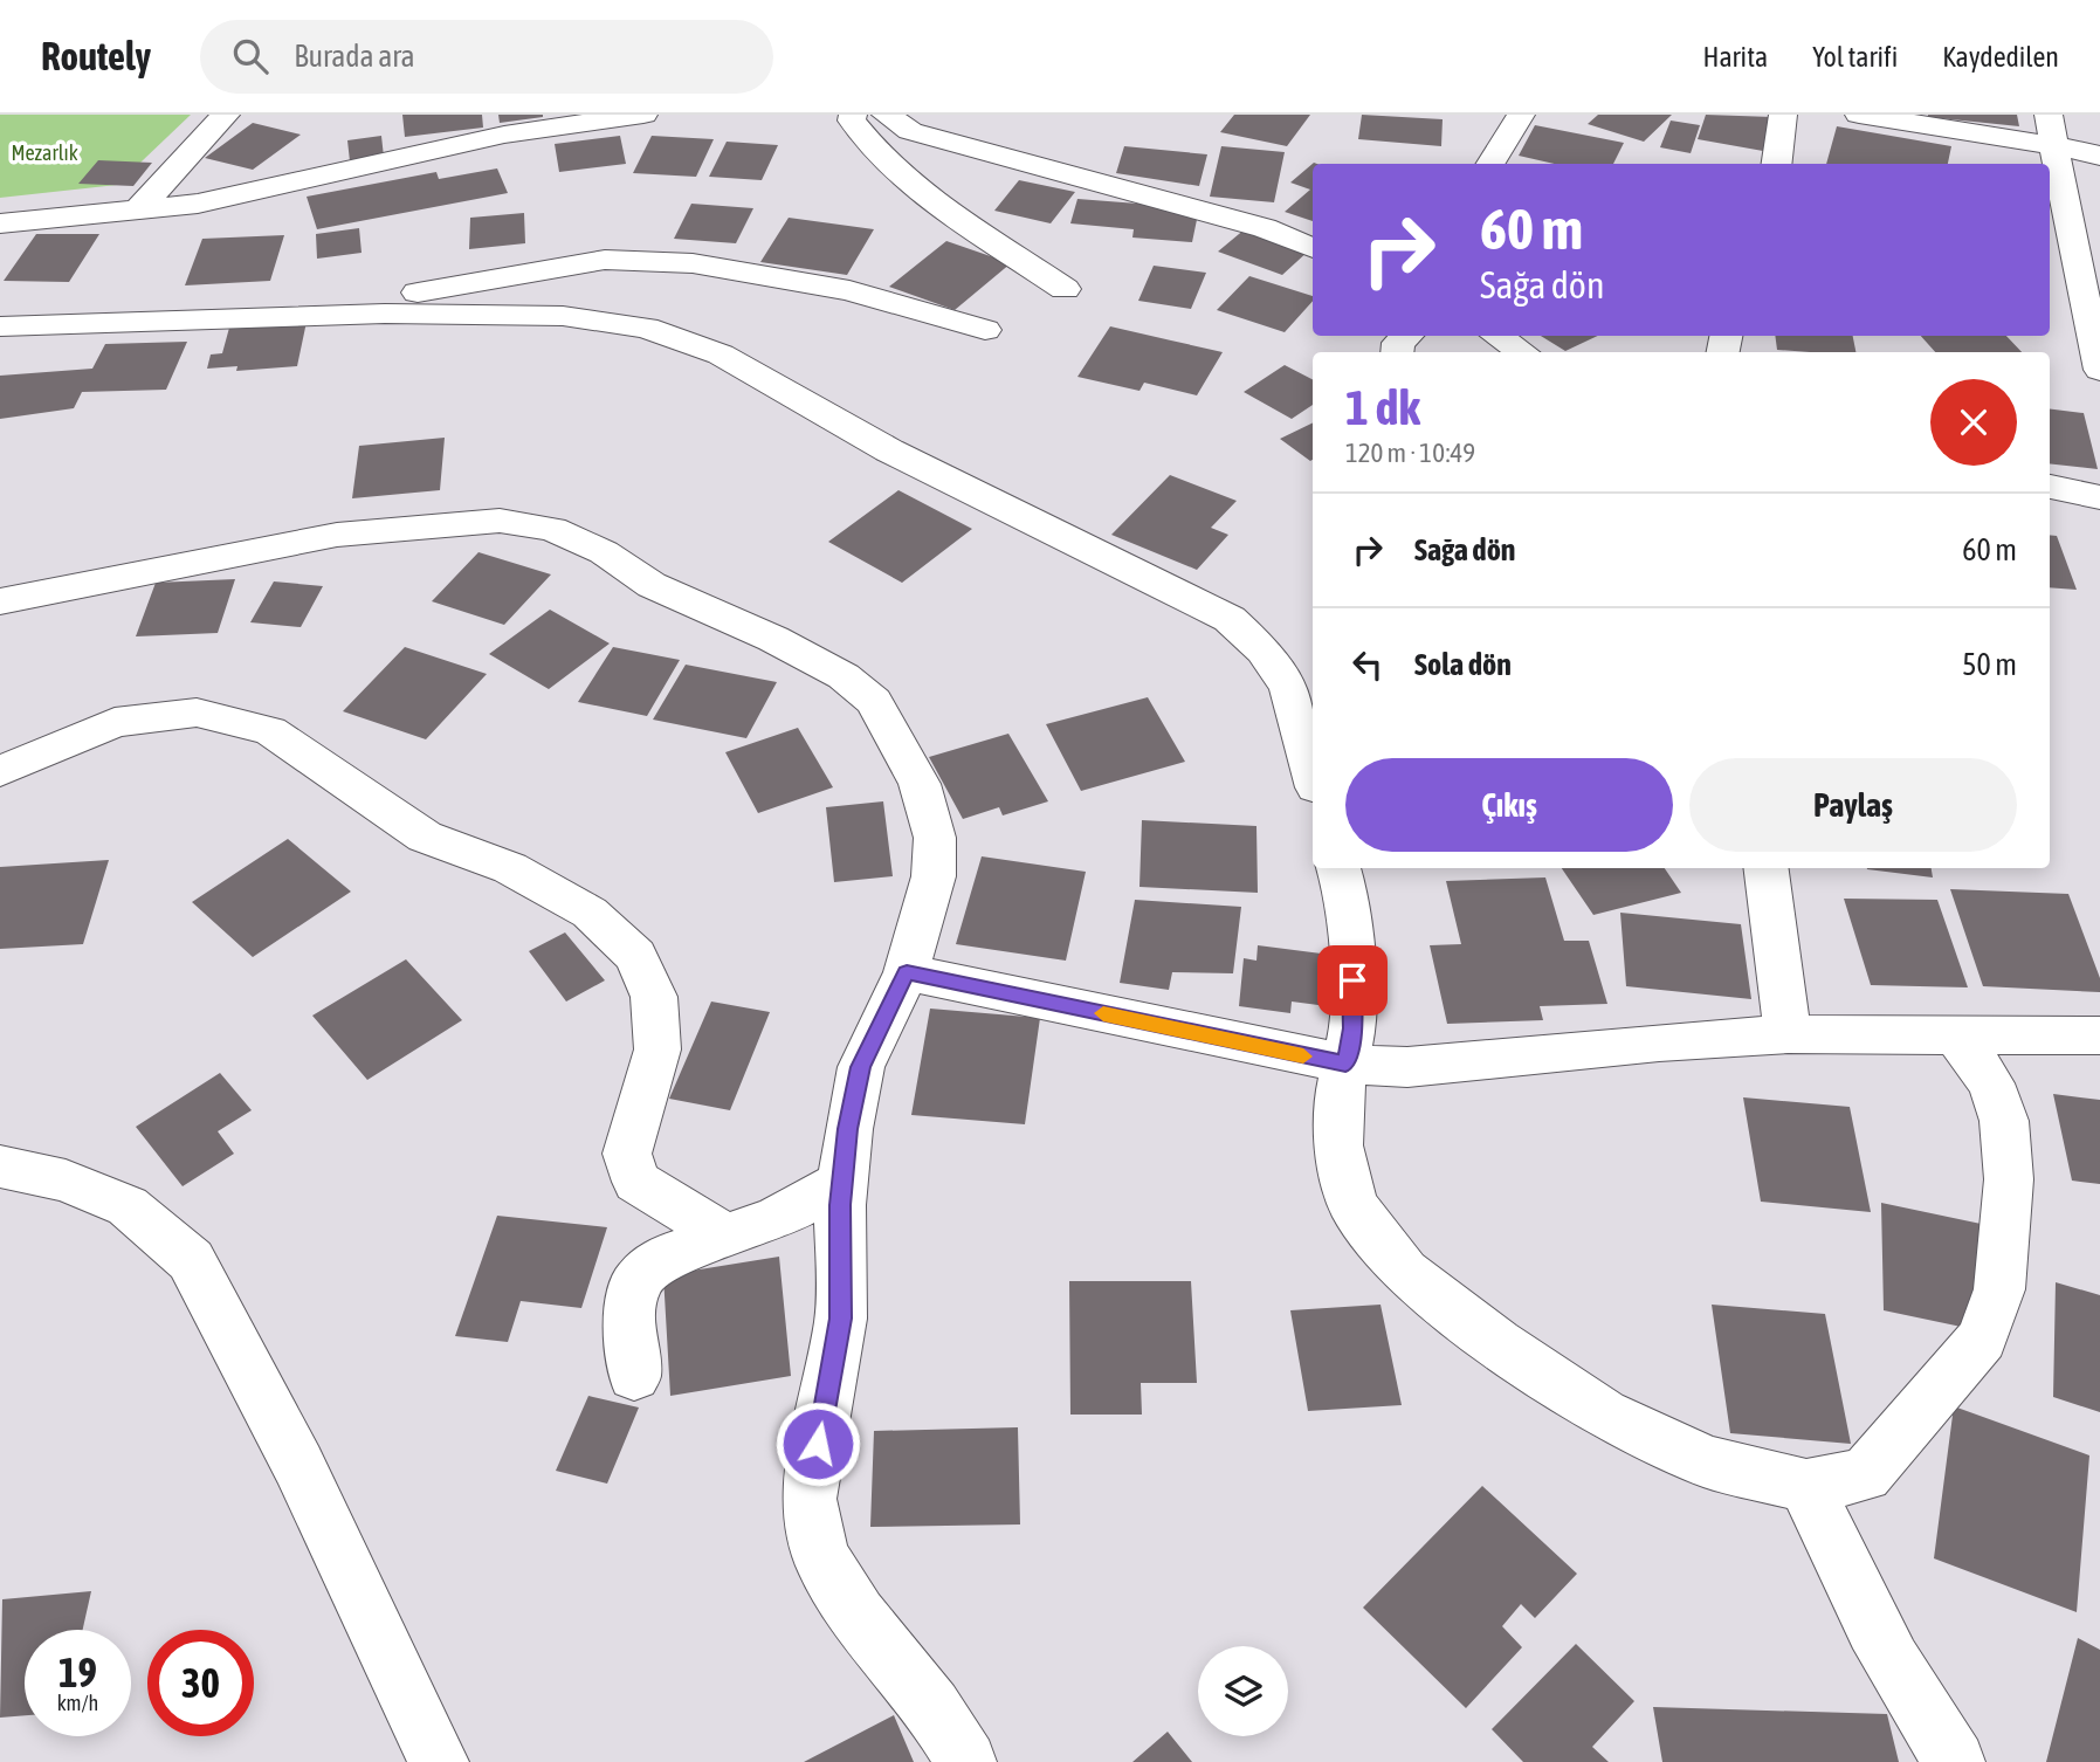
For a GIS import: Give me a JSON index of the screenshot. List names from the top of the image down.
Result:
{
  "parks": ["Mezarlık"],
  "page": {
    "header": "Routely",
    "search": "Burada ara",
    "nav": ["Harita", "Yol tarifi", "Kaydedilen"],
    "turn": ["60 m", "Sağa dön"],
    "heading": ["1 dk", "120 m · 10:49"],
    "list": [
      {
        "name": "Sağa dön",
        "value": "60 m"
      },
      {
        "name": "Sola dön",
        "value": "50 m"
      }
    ],
    "buttons": ["Çıkış", "Paylaş"],
    "speed": "19 km/h",
    "limit": "30"
  }
}
